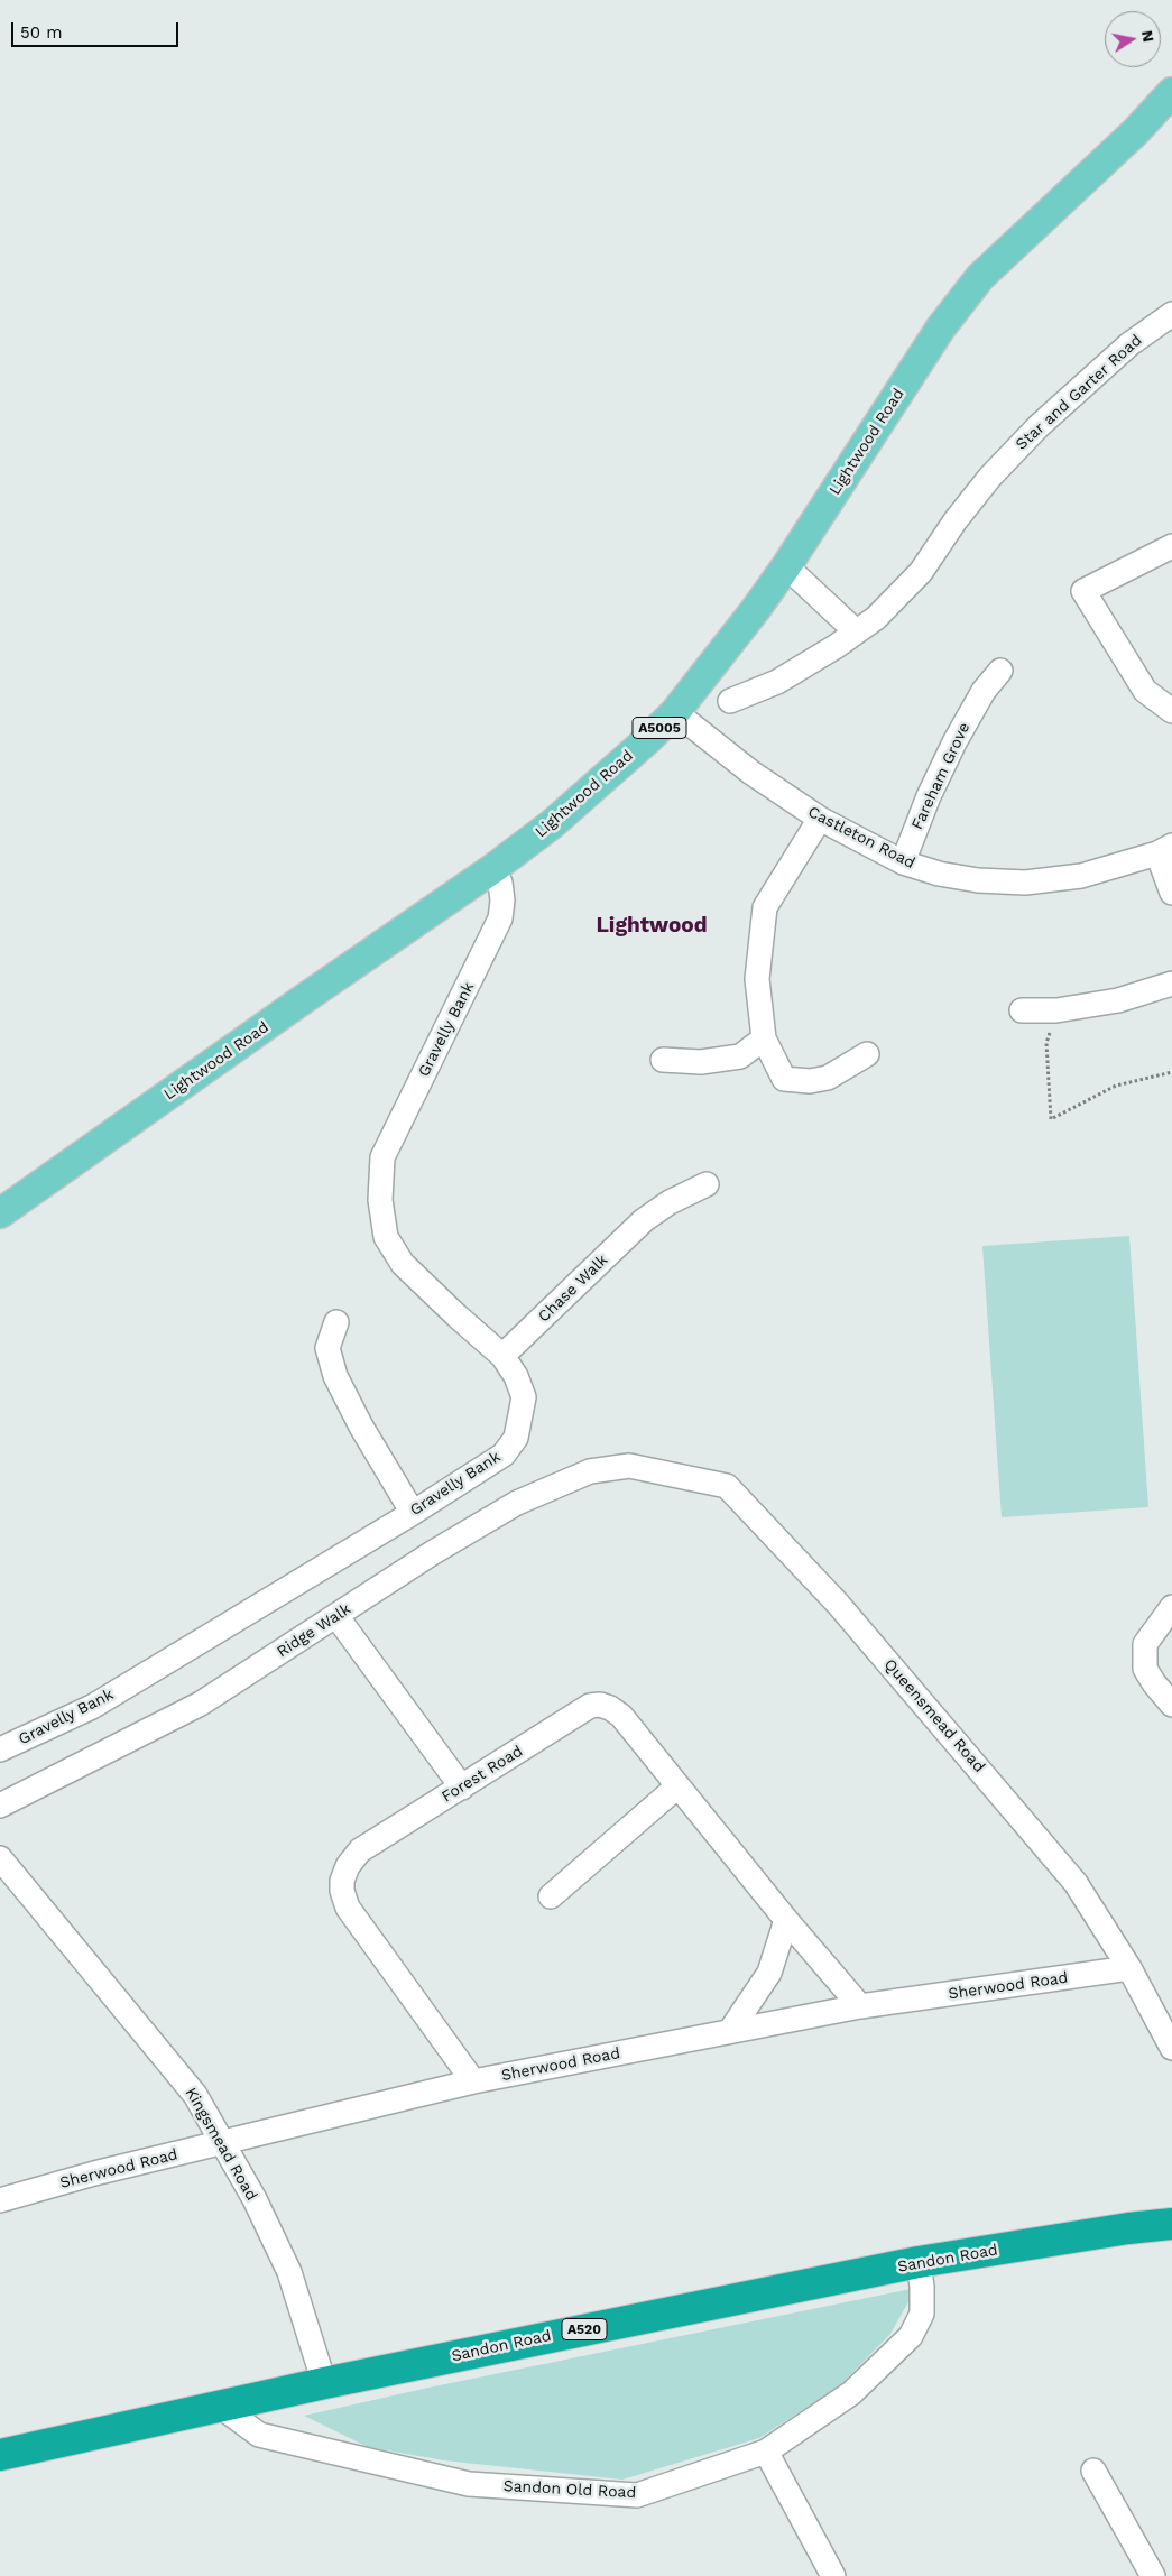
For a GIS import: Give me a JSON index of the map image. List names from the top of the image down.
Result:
{
  "streets": {
    "highway": ["Sandon Road", "A520"],
    "main road": ["Lightwood Road", "A5005"],
    "street": [
      "Star and Garter Road",
      "Fareham Grove",
      "Castleton Road",
      "Gravelly Bank",
      "Chase Walk",
      "Ridge Walk",
      "Queensmead Road",
      "Forest Road",
      "Sherwood Road",
      "Kingsmead Road",
      "Sandon Old Road"
    ]
  },
  "crossings": [
    ["Lightwood Road", "Castleton Road"],
    ["Lightwood Road", "Gravelly Bank"],
    ["Fareham Grove", "Castleton Road"],
    ["Gravelly Bank", "Chase Walk"],
    ["Ridge Walk", "Queensmead Road"],
    ["Queensmead Road", "Sherwood Road"],
    ["Forest Road", "Sherwood Road"],
    ["Sherwood Road", "Kingsmead Road"],
    ["Kingsmead Road", "Sandon Road"],
    ["Sandon Road", "Sandon Old Road"]
  ],
  "districts": ["Lightwood"],
  "scale_bar": "50 m",
  "north": "right"
}
